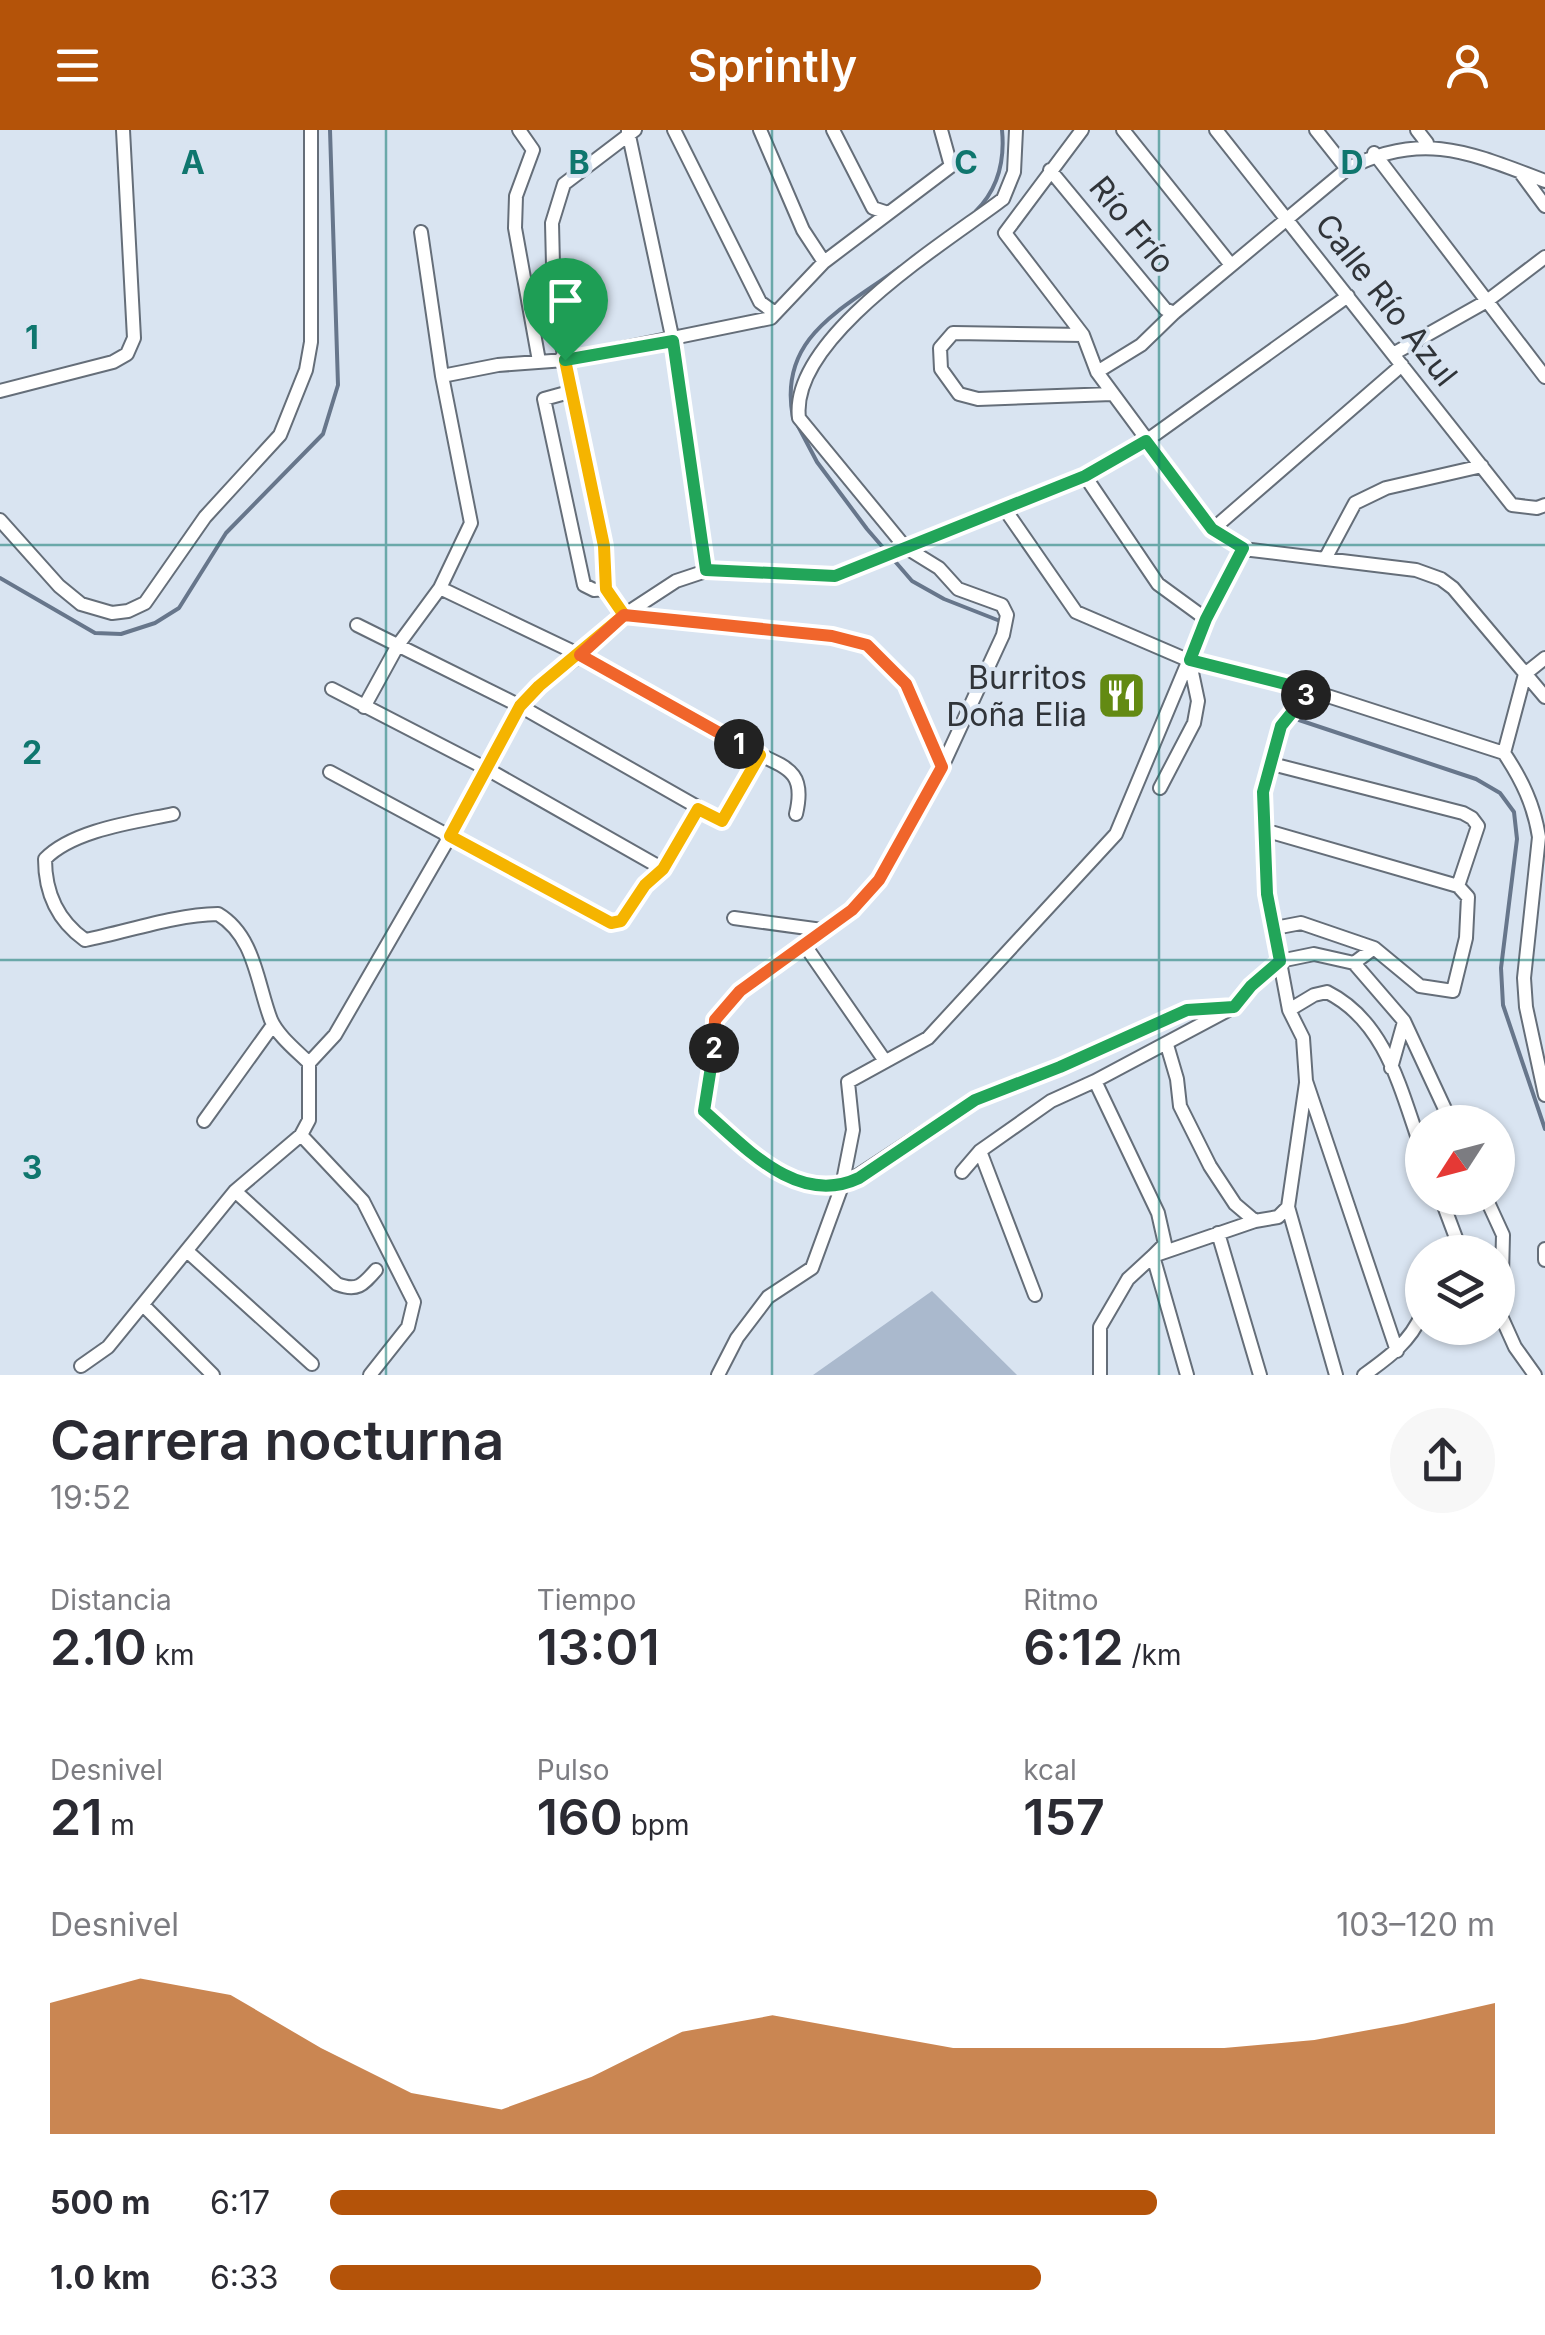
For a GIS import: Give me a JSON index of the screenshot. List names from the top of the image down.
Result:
{
  "streets": {
    "street": ["Río Frío", "Calle Río Azul"]
  },
  "places": {
    "restaurant": ["Burritos Doña Elia"]
  },
  "north": "bottom left",
  "page": {
    "header": "Sprintly",
    "pins": ["3", "1", "2"],
    "heading": ["Carrera nocturna", "19:52"],
    "stats": [
      ["Distancia", "2.10 km"],
      ["Tiempo", "13:01"],
      ["Ritmo", "6:12 /km"],
      ["Desnivel", "21 m"],
      ["Pulso", "160 bpm"],
      ["kcal", "157"]
    ],
    "chart": ["Desnivel", "103–120 m"],
    "list": [
      {
        "name": "500 m",
        "note": "6:17"
      },
      {
        "name": "1.0 km",
        "note": "6:33"
      }
    ]
  },
  "grid": {
    "columns": [
      "A",
      "B",
      "C",
      "D"
    ],
    "rows": ["1", "2", "3"]
  }
}
